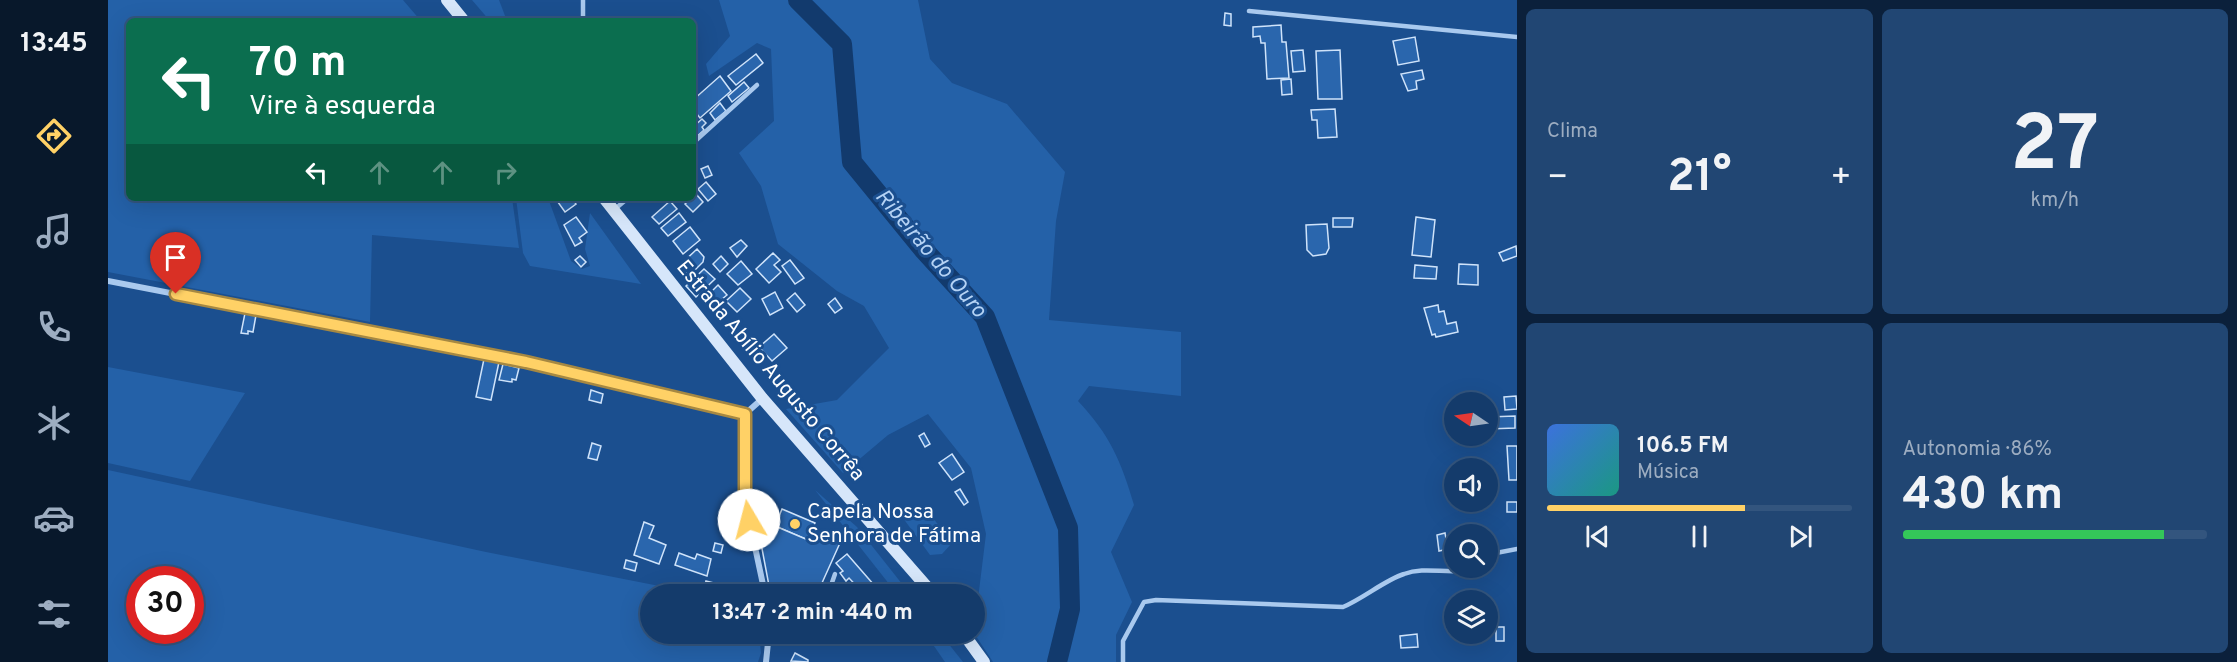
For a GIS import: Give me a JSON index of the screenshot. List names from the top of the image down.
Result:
{
  "streets": {
    "main road": ["Estrada Abílio Augusto Corrêa"]
  },
  "water": ["Ribeirão do Ouro"],
  "places": ["Capela Nossa Senhora de Fátima"],
  "north": "left",
  "page": {
    "tabs": "13:45",
    "tile": [
      "Clima",
      ["27", "km/h"],
      ["Autonomia · 86%", "430 km"]
    ],
    "turn": ["70 m", "Vire à esquerda"],
    "heat": ["−", "21°", "+"],
    "song": ["106.5 FM", "Música"],
    "limit": "30",
    "trip": "13:47 · 2 min · 440 m"
  }
}
